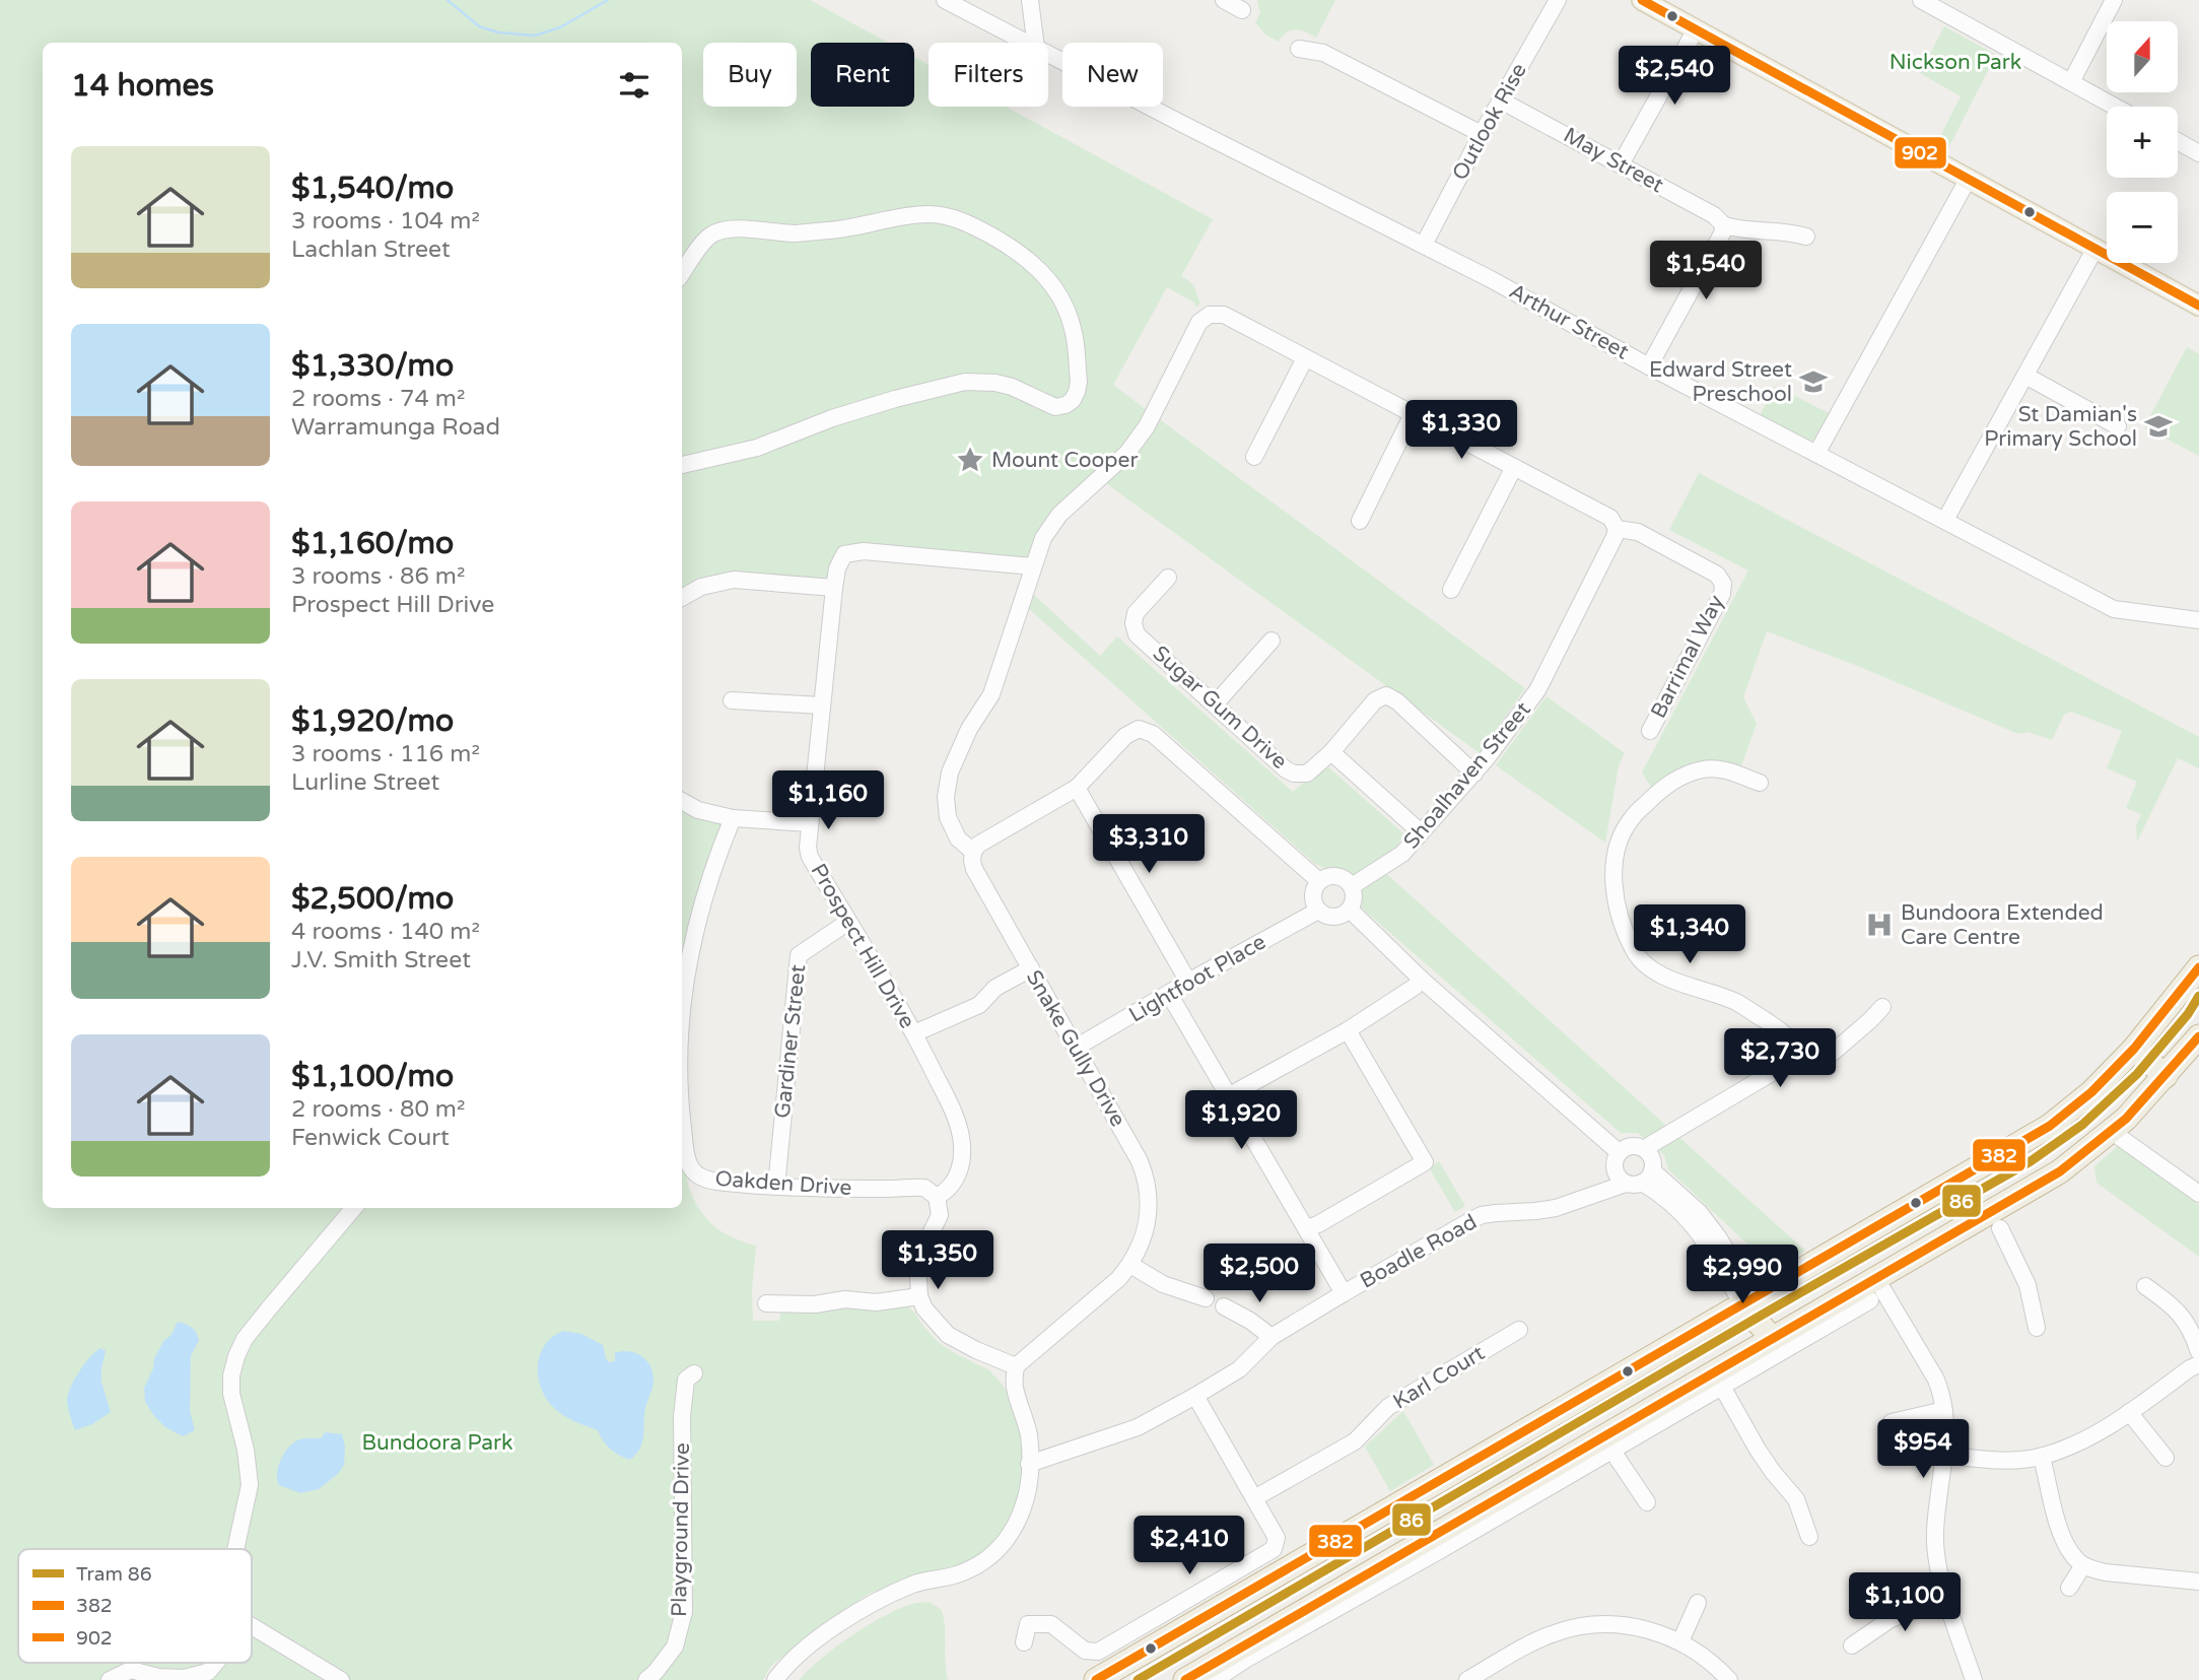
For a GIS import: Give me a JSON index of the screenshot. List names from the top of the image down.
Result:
{
  "streets": {
    "street": [
      "Outlook Rise",
      "May Street",
      "Arthur Street",
      "Barrimal Way",
      "Sugar Gum Drive",
      "Shoalhaven Street",
      "Prospect Hill Drive",
      "Lightfoot Place",
      "Gardiner Street",
      "Snake Gully Drive",
      "Oakden Drive",
      "Boadle Road",
      "Karl Court",
      "Playground Drive"
    ]
  },
  "crossings": [
    ["Outlook Rise", "May Street"],
    ["Outlook Rise", "Arthur Street"],
    ["Barrimal Way", "Shoalhaven Street"],
    ["Sugar Gum Drive", "Shoalhaven Street"],
    ["Shoalhaven Street", "Lightfoot Place"],
    ["Prospect Hill Drive", "Gardiner Street"],
    ["Prospect Hill Drive", "Snake Gully Drive"],
    ["Prospect Hill Drive", "Oakden Drive"],
    ["Lightfoot Place", "Snake Gully Drive"],
    ["Gardiner Street", "Oakden Drive"]
  ],
  "parks": ["Nickson Park", "Bundoora Park"],
  "places": {
    "school or university": ["Edward Street Preschool", "St Damian's Primary School"],
    "place": ["Mount Cooper"],
    "hospital": ["Bundoora Extended Care Centre"]
  },
  "lines": ["transit line 902", "transit line 382", "tram line 86"],
  "legend": ["Tram 86", "382", "902"],
  "north": "top",
  "page": {
    "map_buttons": ["+", "−"],
    "chip": [
      "Buy",
      "Rent",
      "Filters",
      "New"
    ],
    "heading": "14 homes",
    "price": [
      "$2,540",
      "$1,540",
      "$1,330",
      "$1,160",
      "$3,310",
      "$1,340",
      "$2,730",
      "$1,920",
      "$1,350",
      "$2,500",
      "$2,990",
      "$954",
      "$2,410",
      "$1,100"
    ],
    "list": [
      {
        "name": "$1,540/mo",
        "note": "3 rooms · 104 m² · Lachlan Street"
      },
      {
        "name": "$1,330/mo",
        "note": "2 rooms · 74 m² · Warramunga Road"
      },
      {
        "name": "$1,160/mo",
        "note": "3 rooms · 86 m² · Prospect Hill Drive"
      },
      {
        "name": "$1,920/mo",
        "note": "3 rooms · 116 m² · Lurline Street"
      },
      {
        "name": "$2,500/mo",
        "note": "4 rooms · 140 m² · J.V. Smith Street"
      },
      {
        "name": "$1,100/mo",
        "note": "2 rooms · 80 m² · Fenwick Court"
      }
    ]
  }
}
